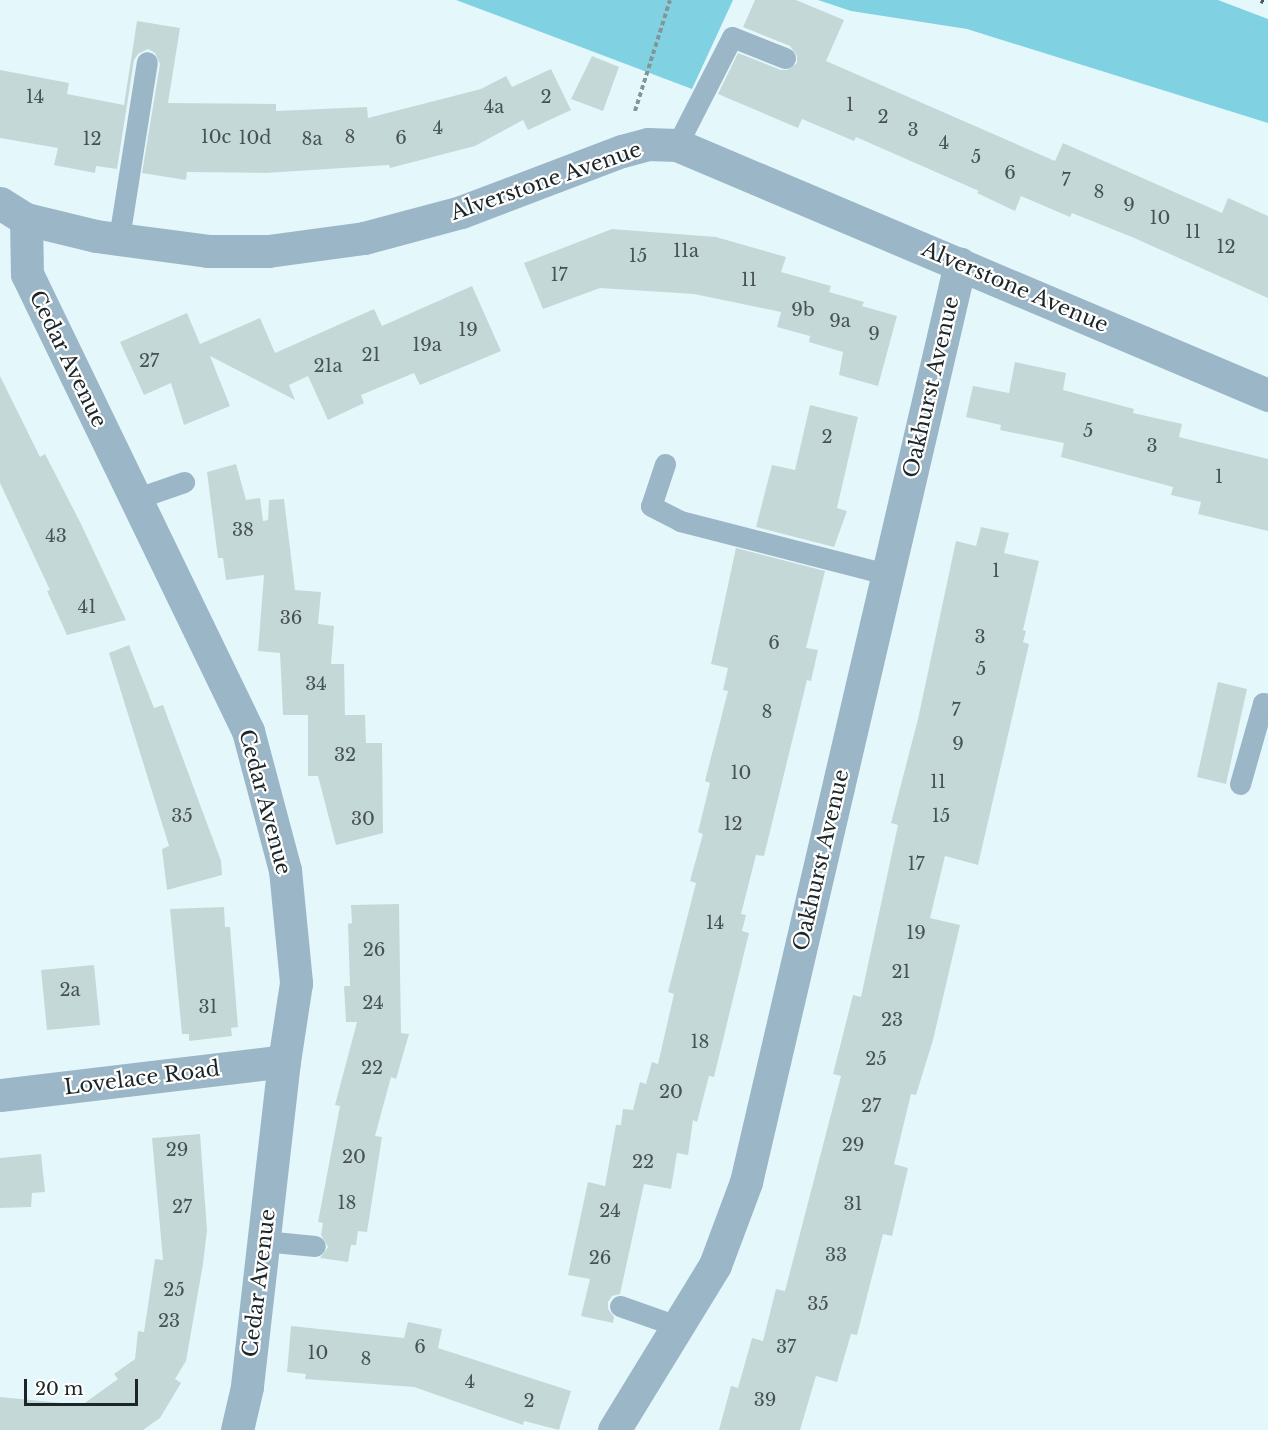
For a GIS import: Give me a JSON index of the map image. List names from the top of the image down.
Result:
{
  "streets": {
    "street": [
      "Alverstone Avenue",
      "Cedar Avenue",
      "Oakhurst Avenue",
      "Lovelace Road"
    ]
  },
  "crossings": [
    ["Alverstone Avenue", "Cedar Avenue"],
    ["Alverstone Avenue", "Oakhurst Avenue"],
    ["Cedar Avenue", "Lovelace Road"]
  ],
  "house_numbers": [
    "14",
    "2",
    "1",
    "4a",
    "2",
    "4",
    "3",
    "10c",
    "8",
    "10d",
    "6",
    "12",
    "8a",
    "4",
    "5",
    "6",
    "7",
    "8",
    "9",
    "10",
    "11",
    "12",
    "11a",
    "15",
    "17",
    "11",
    "9b",
    "9a",
    "19",
    "9",
    "19a",
    "21",
    "27",
    "21a",
    "5",
    "2",
    "3",
    "1",
    "38",
    "43",
    "1",
    "41",
    "36",
    "3",
    "6",
    "5",
    "34",
    "7",
    "8",
    "9",
    "32",
    "10",
    "11",
    "35",
    "15",
    "30",
    "12",
    "17",
    "14",
    "19",
    "26",
    "21",
    "2a",
    "24",
    "31",
    "23",
    "18",
    "25",
    "22",
    "20",
    "27",
    "29",
    "29",
    "20",
    "22",
    "18",
    "31",
    "27",
    "24",
    "33",
    "26",
    "25",
    "35",
    "23",
    "6",
    "37",
    "10",
    "8",
    "4",
    "39",
    "2"
  ],
  "scale_bar": "20 m"
}
